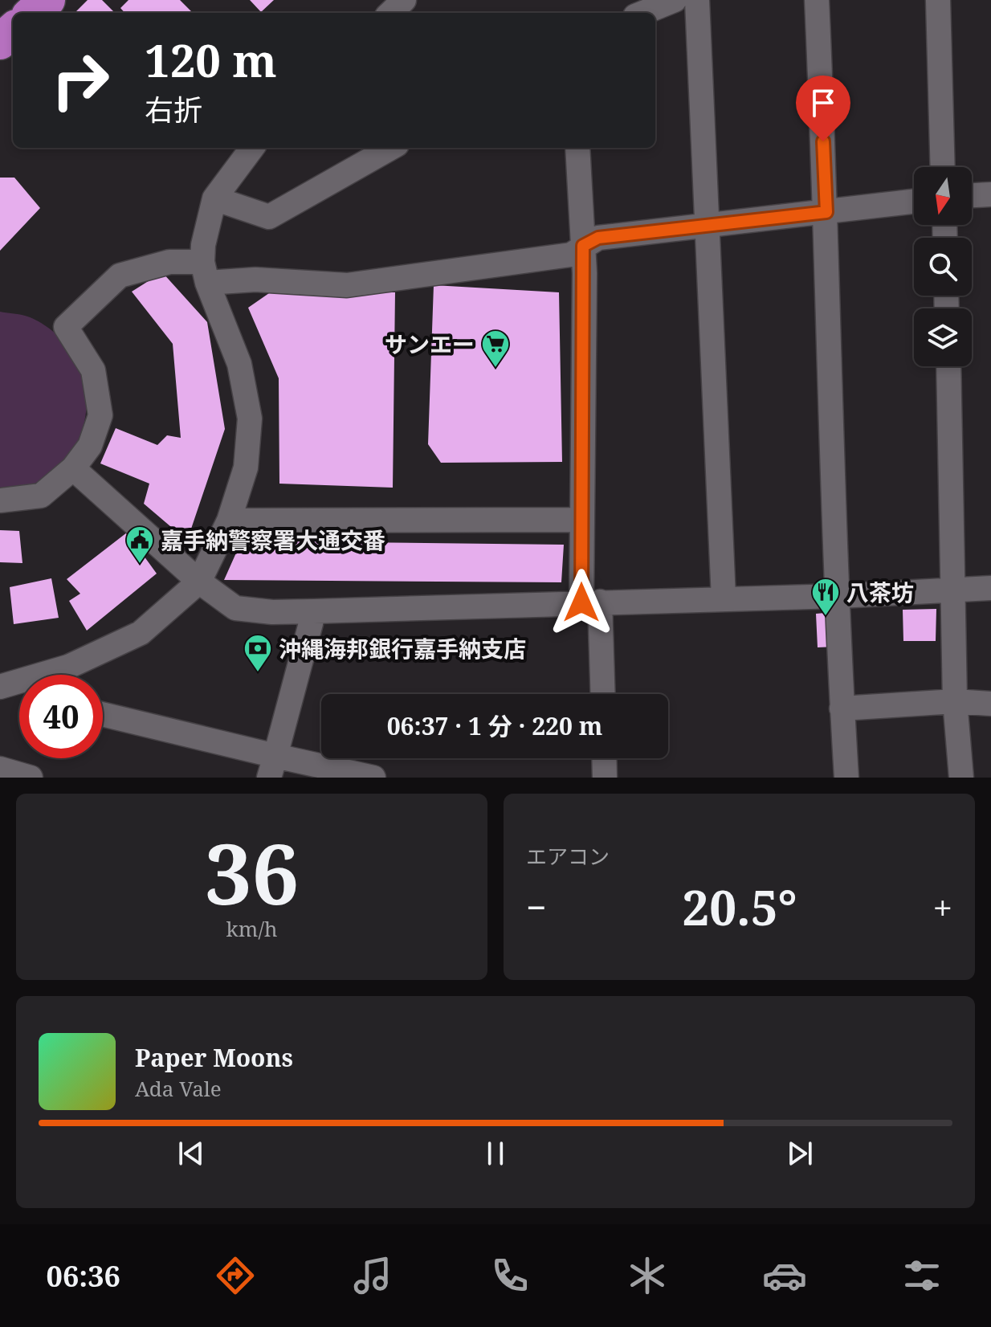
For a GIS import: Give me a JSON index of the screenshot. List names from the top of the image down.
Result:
{
  "places": {
    "supermarket": ["サンエー"],
    "public building": ["嘉手納警察署大通交番"],
    "restaurant": ["八茶坊"],
    "bank": ["沖縄海邦銀行嘉手納支店"]
  },
  "north": "bottom",
  "page": {
    "turn": ["120 m", "右折"],
    "limit": "40",
    "trip": "06:37 · 1 分 · 220 m",
    "tile": [
      ["36", "km/h"],
      "エアコン"
    ],
    "heat": ["−", "20.5°", "+"],
    "song": ["Paper Moons", "Ada Vale"],
    "tabs": "06:36"
  }
}
